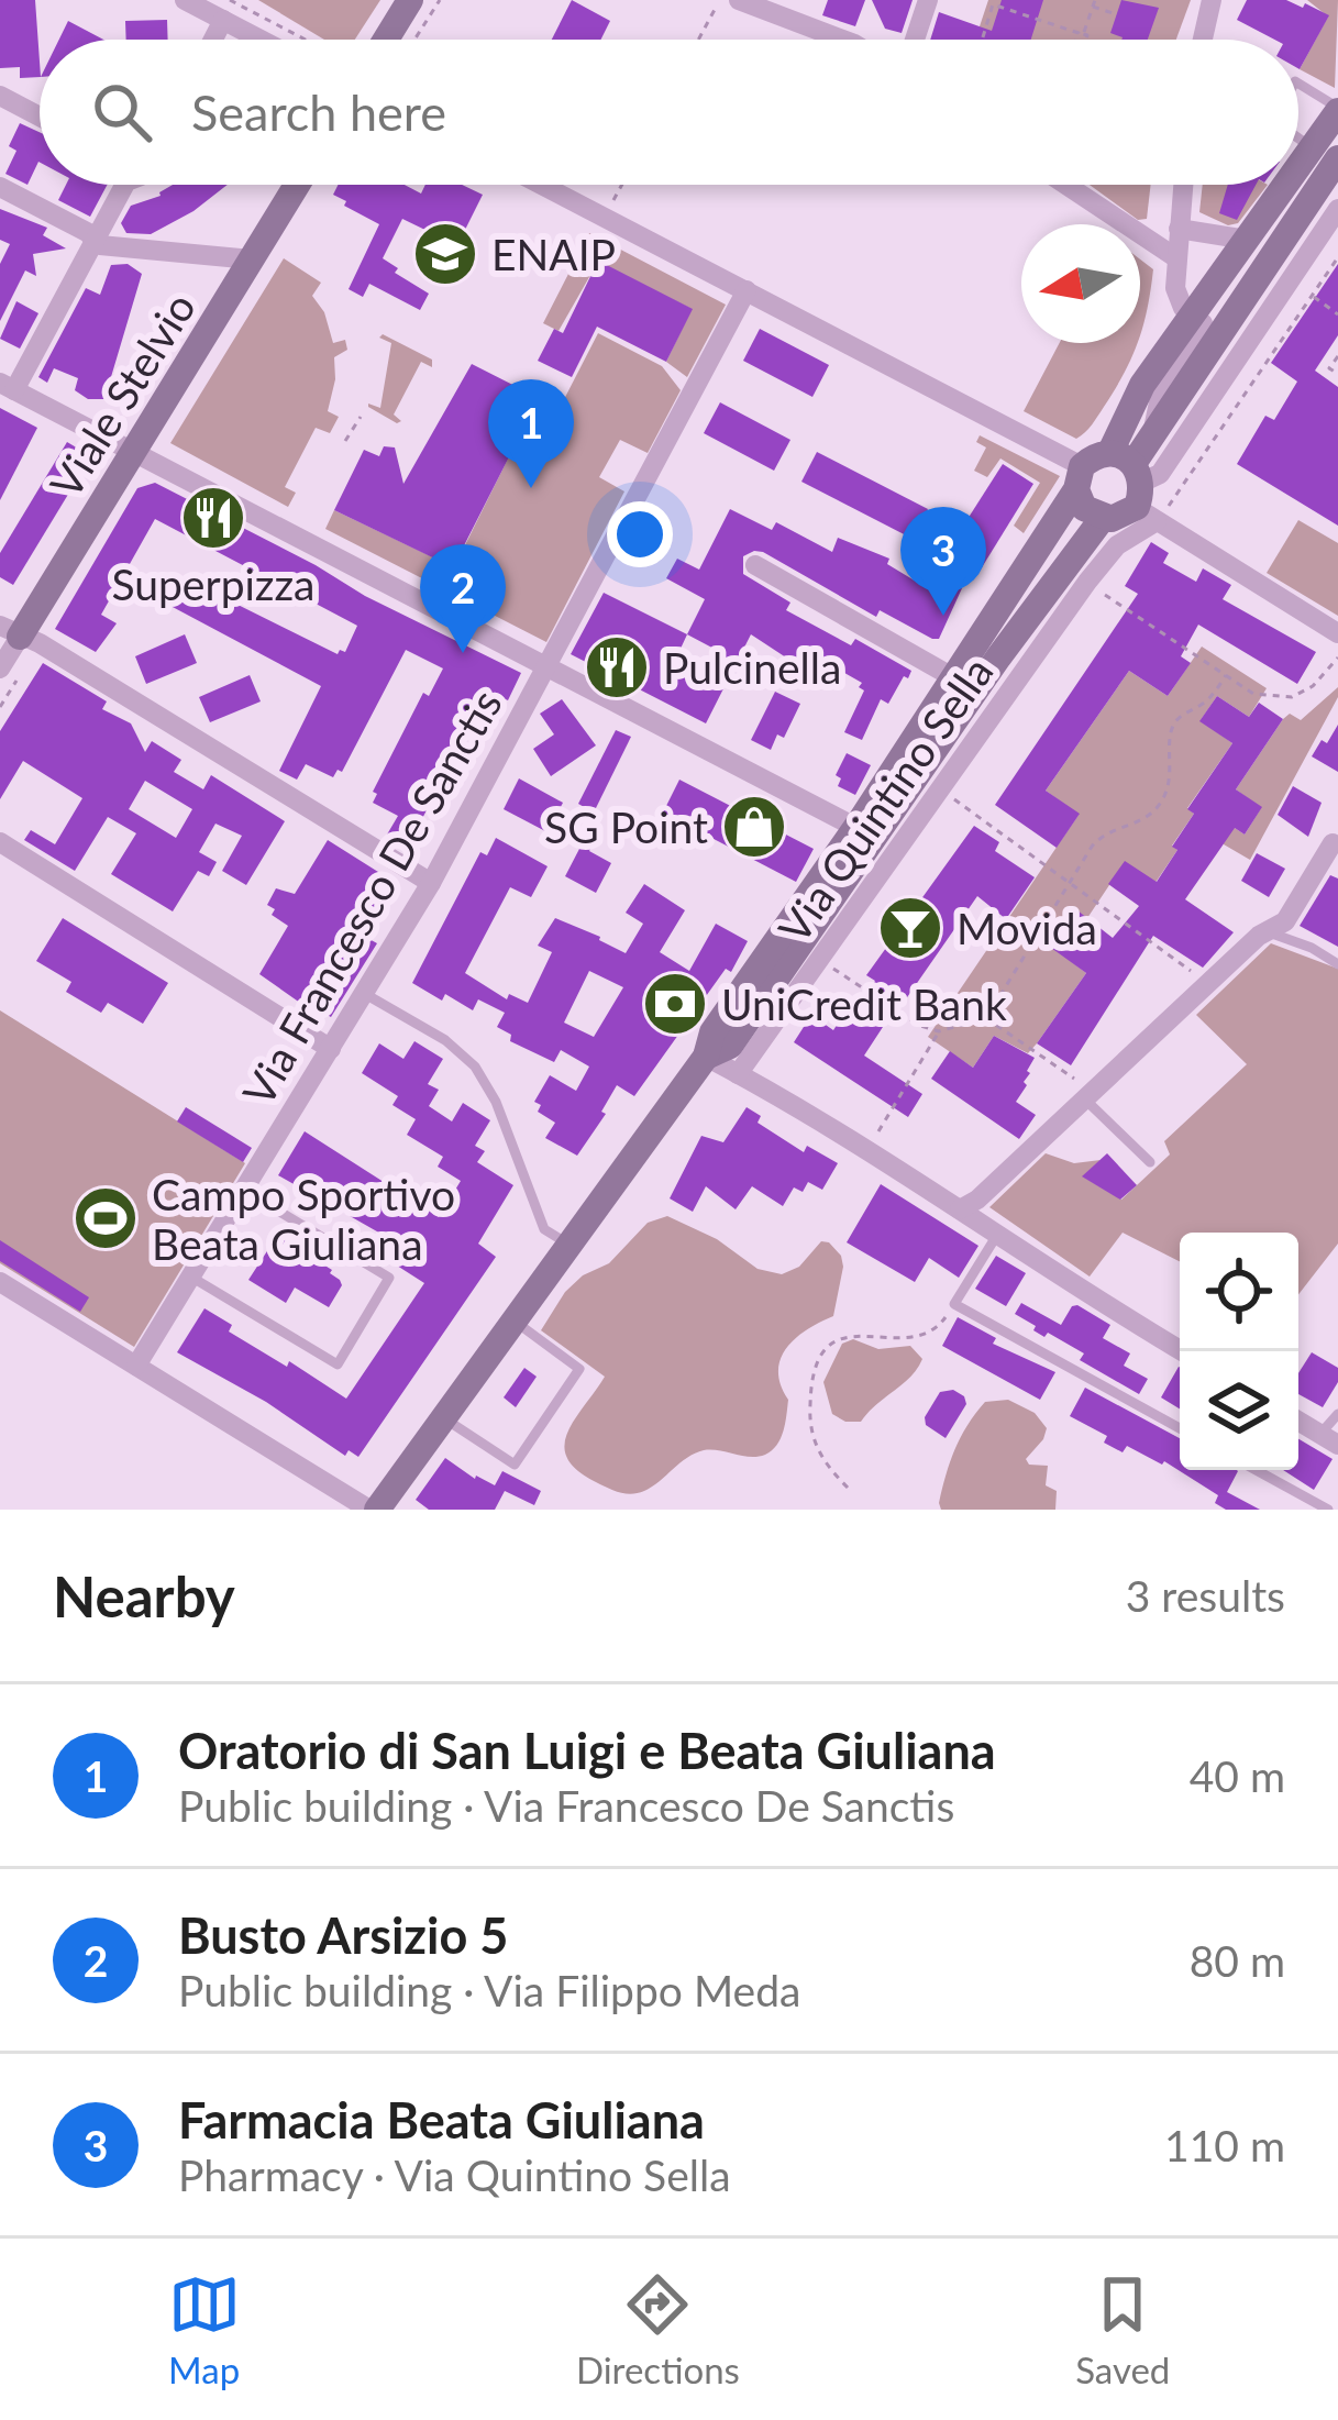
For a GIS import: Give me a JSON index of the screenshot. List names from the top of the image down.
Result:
{
  "streets": {
    "street": ["Viale Stelvio", "Via Quintino Sella", "Via Francesco De Sanctis"]
  },
  "places": {
    "school or university": ["ENAIP"],
    "restaurant": ["Superpizza", "Pulcinella"],
    "shop": ["SG Point"],
    "bar": ["Movida"],
    "bank": ["UniCredit Bank"],
    "sports": ["Campo Sportivo Beata Giuliana"]
  },
  "north": "left",
  "page": {
    "search": "Search here",
    "pins": ["1", "3", "2"],
    "heading": ["Nearby", "3 results"],
    "list": [
      {
        "mark": "1",
        "name": "Oratorio di San Luigi e Beata Giuliana",
        "note": "Public building · Via Francesco De Sanctis",
        "value": "40 m"
      },
      {
        "mark": "2",
        "name": "Busto Arsizio 5",
        "note": "Public building · Via Filippo Meda",
        "value": "80 m"
      },
      {
        "mark": "3",
        "name": "Farmacia Beata Giuliana",
        "note": "Pharmacy · Via Quintino Sella",
        "value": "110 m"
      }
    ],
    "nav": ["Map", "Directions", "Saved"]
  }
}
